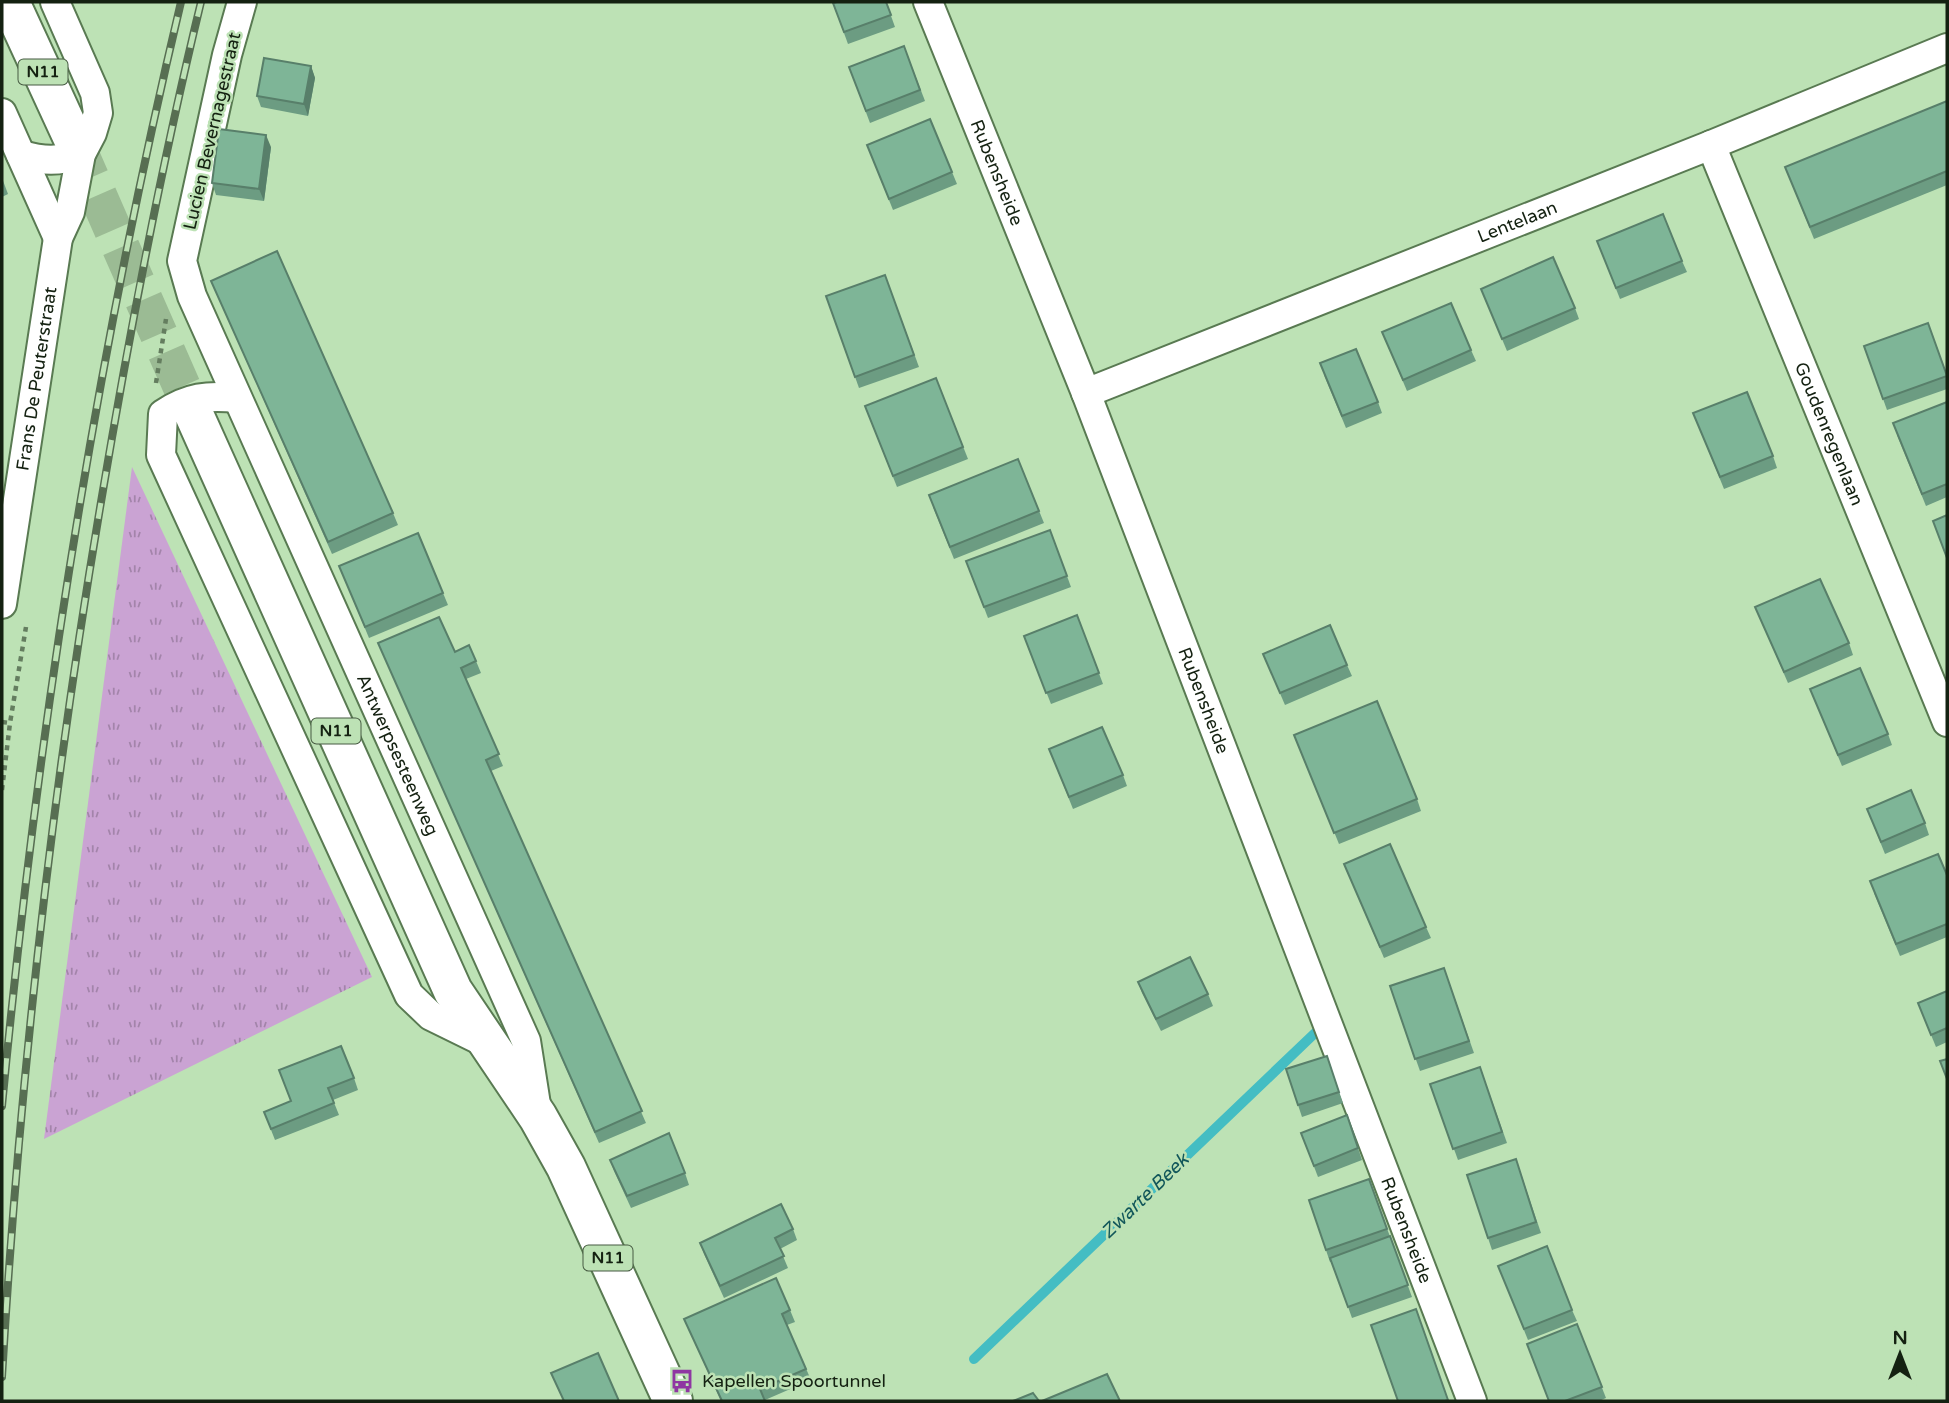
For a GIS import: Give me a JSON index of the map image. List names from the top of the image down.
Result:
{
  "streets": {
    "main road": ["N11", "Antwerpsesteenweg"],
    "street": [
      "Lucien Bevernagestraat",
      "Rubensheide",
      "Lentelaan",
      "Frans De Peuterstraat",
      "Goudenregenlaan"
    ]
  },
  "crossings": [
    ["Lucien Bevernagestraat", "Antwerpsesteenweg"],
    ["Rubensheide", "Lentelaan"],
    ["Lentelaan", "Goudenregenlaan"]
  ],
  "water": ["Zwarte Beek"],
  "places": {
    "bus stop": ["Kapellen Spoortunnel"]
  },
  "north": "top"
}
